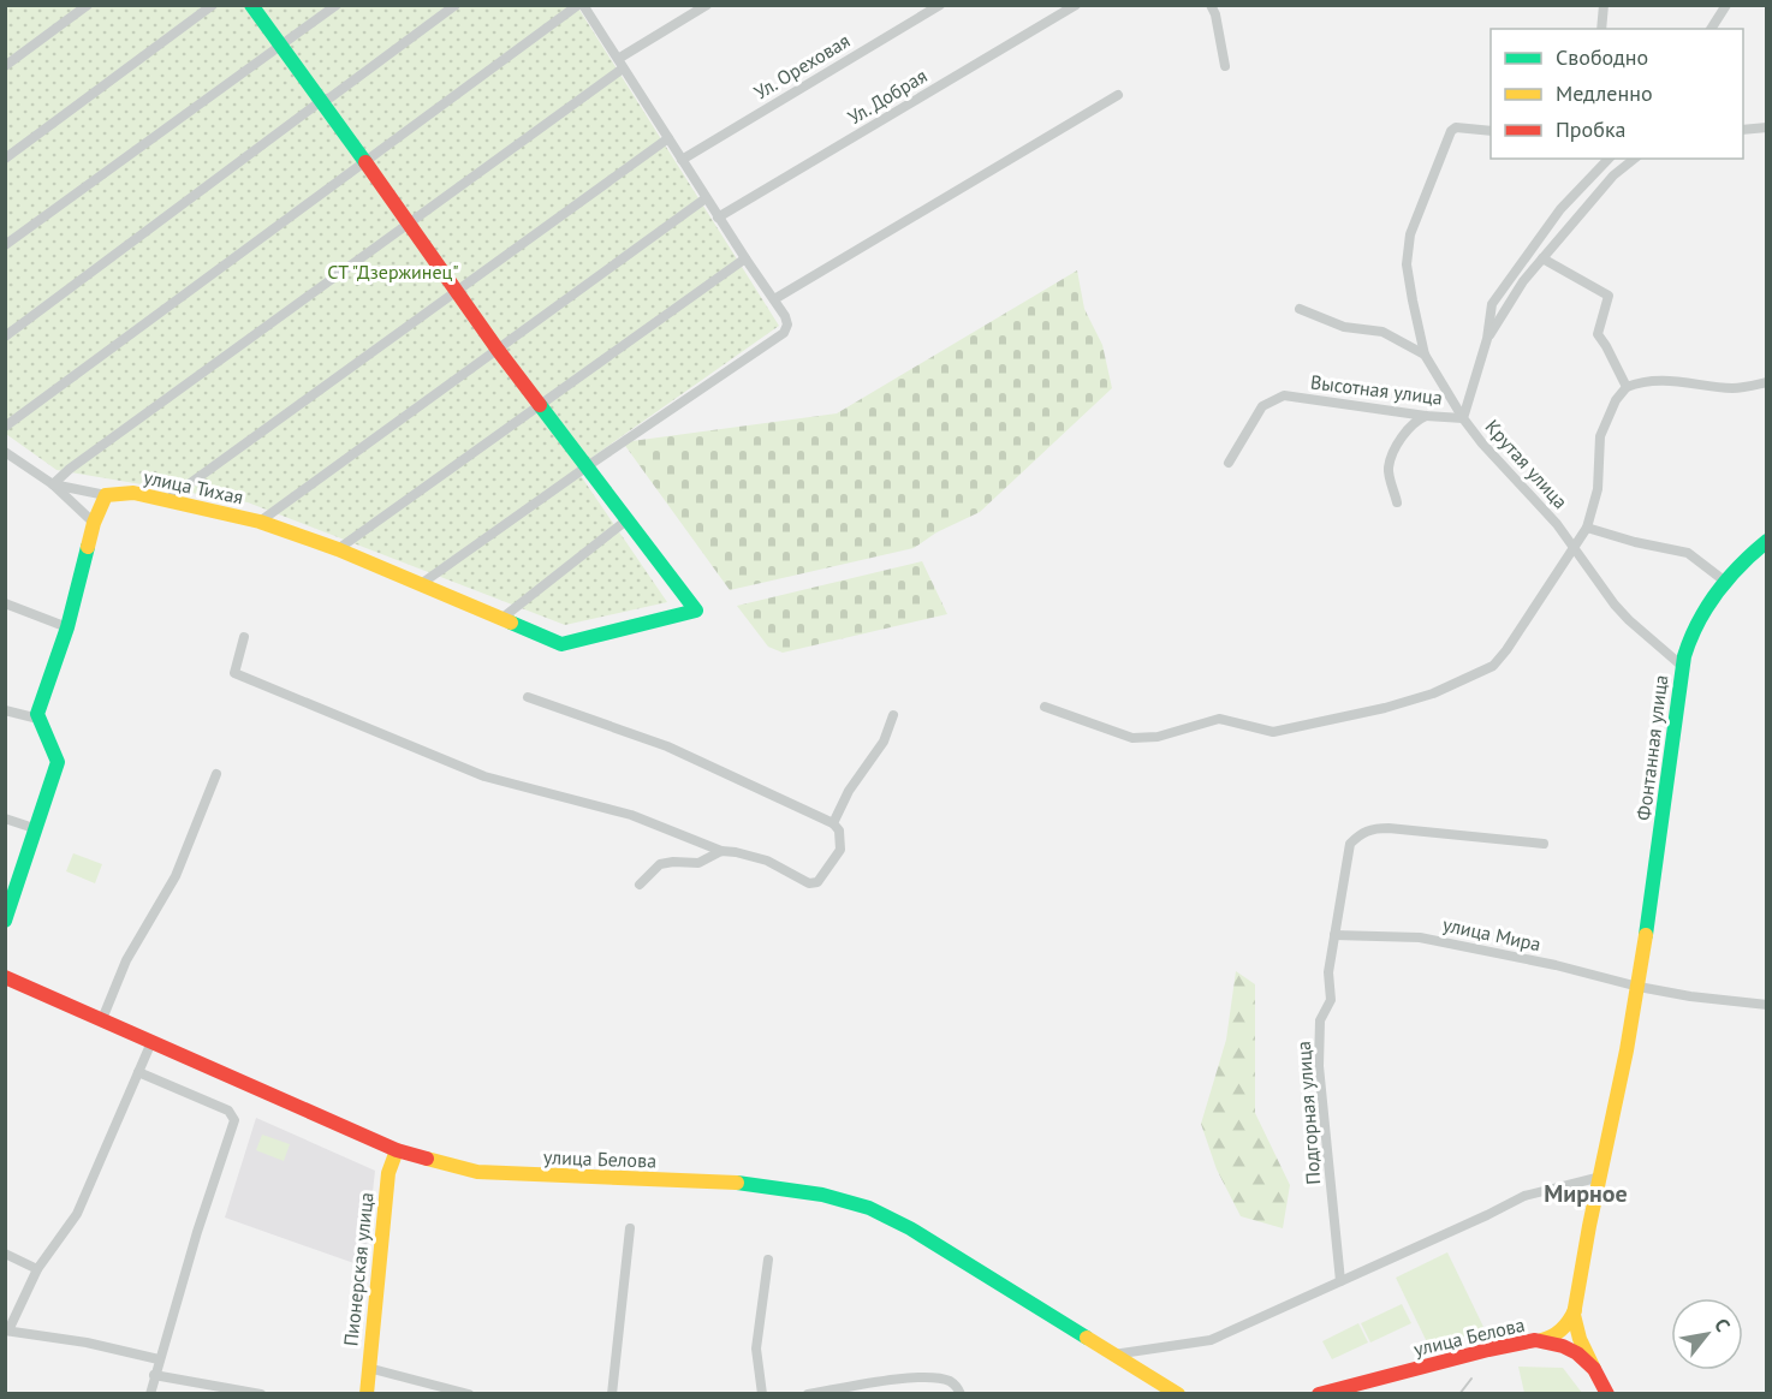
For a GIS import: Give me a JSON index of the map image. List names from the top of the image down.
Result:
{
  "streets": {
    "main road": [
      "улица Тихая",
      "Фонтанная улица",
      "улица Белова",
      "Пионерская улица"
    ],
    "street": [
      "Ул. Ореховая",
      "Ул. Добрая",
      "Высотная улица",
      "Крутая улица",
      "улица Мира",
      "Подгорная улица"
    ]
  },
  "crossings": [
    ["Высотная улица", "Крутая улица"],
    ["Крутая улица", "Фонтанная улица"],
    ["Фонтанная улица", "улица Мира"],
    ["улица Мира", "Подгорная улица"],
    ["улица Белова", "Пионерская улица"]
  ],
  "districts": ["Мирное"],
  "parks": ["СТ \"Дзержинец\""],
  "legend": ["Свободно", "Медленно", "Пробка"],
  "north": "top right"
}
